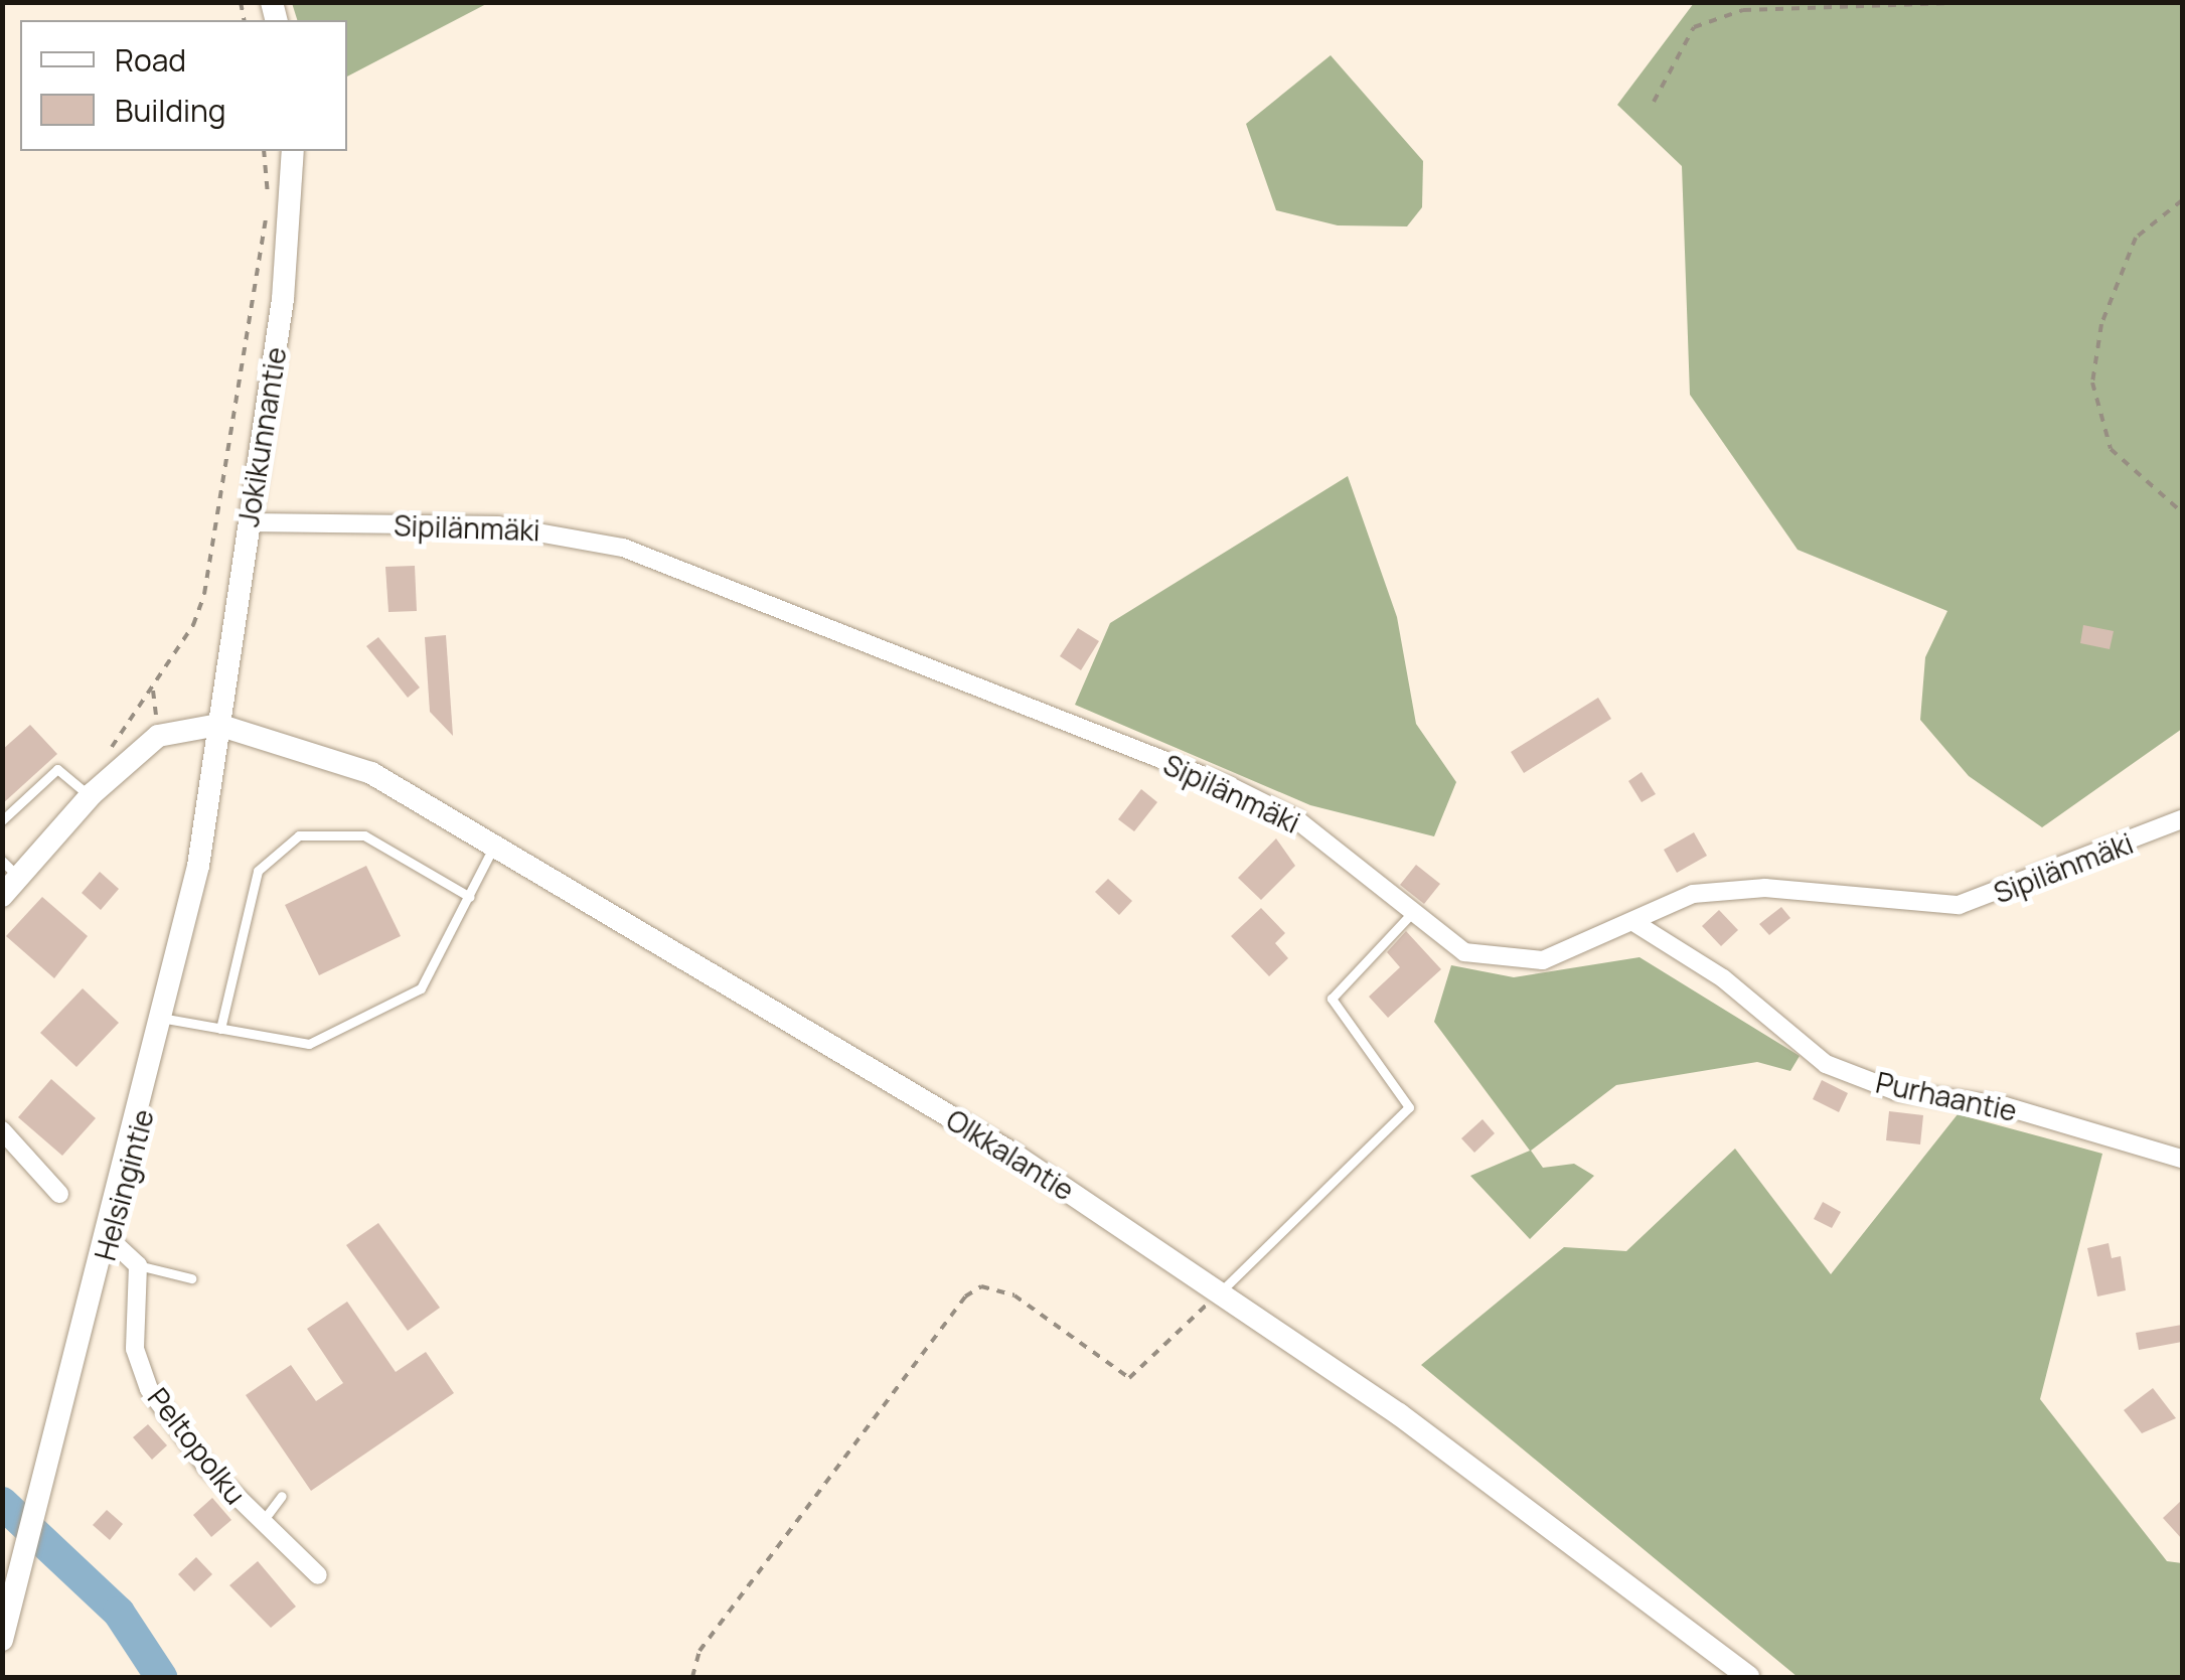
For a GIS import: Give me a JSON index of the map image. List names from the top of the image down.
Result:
{
  "streets": {
    "street": [
      "Jokikunnantie",
      "Sipilänmäki",
      "Purhaantie",
      "Olkkalantie",
      "Helsingintie",
      "Peltopolku"
    ]
  },
  "crossings": [
    ["Jokikunnantie", "Sipilänmäki"],
    ["Jokikunnantie", "Olkkalantie"],
    ["Jokikunnantie", "Helsingintie"],
    ["Sipilänmäki", "Purhaantie"],
    ["Olkkalantie", "Helsingintie"]
  ],
  "legend": ["Road", "Building"]
}
